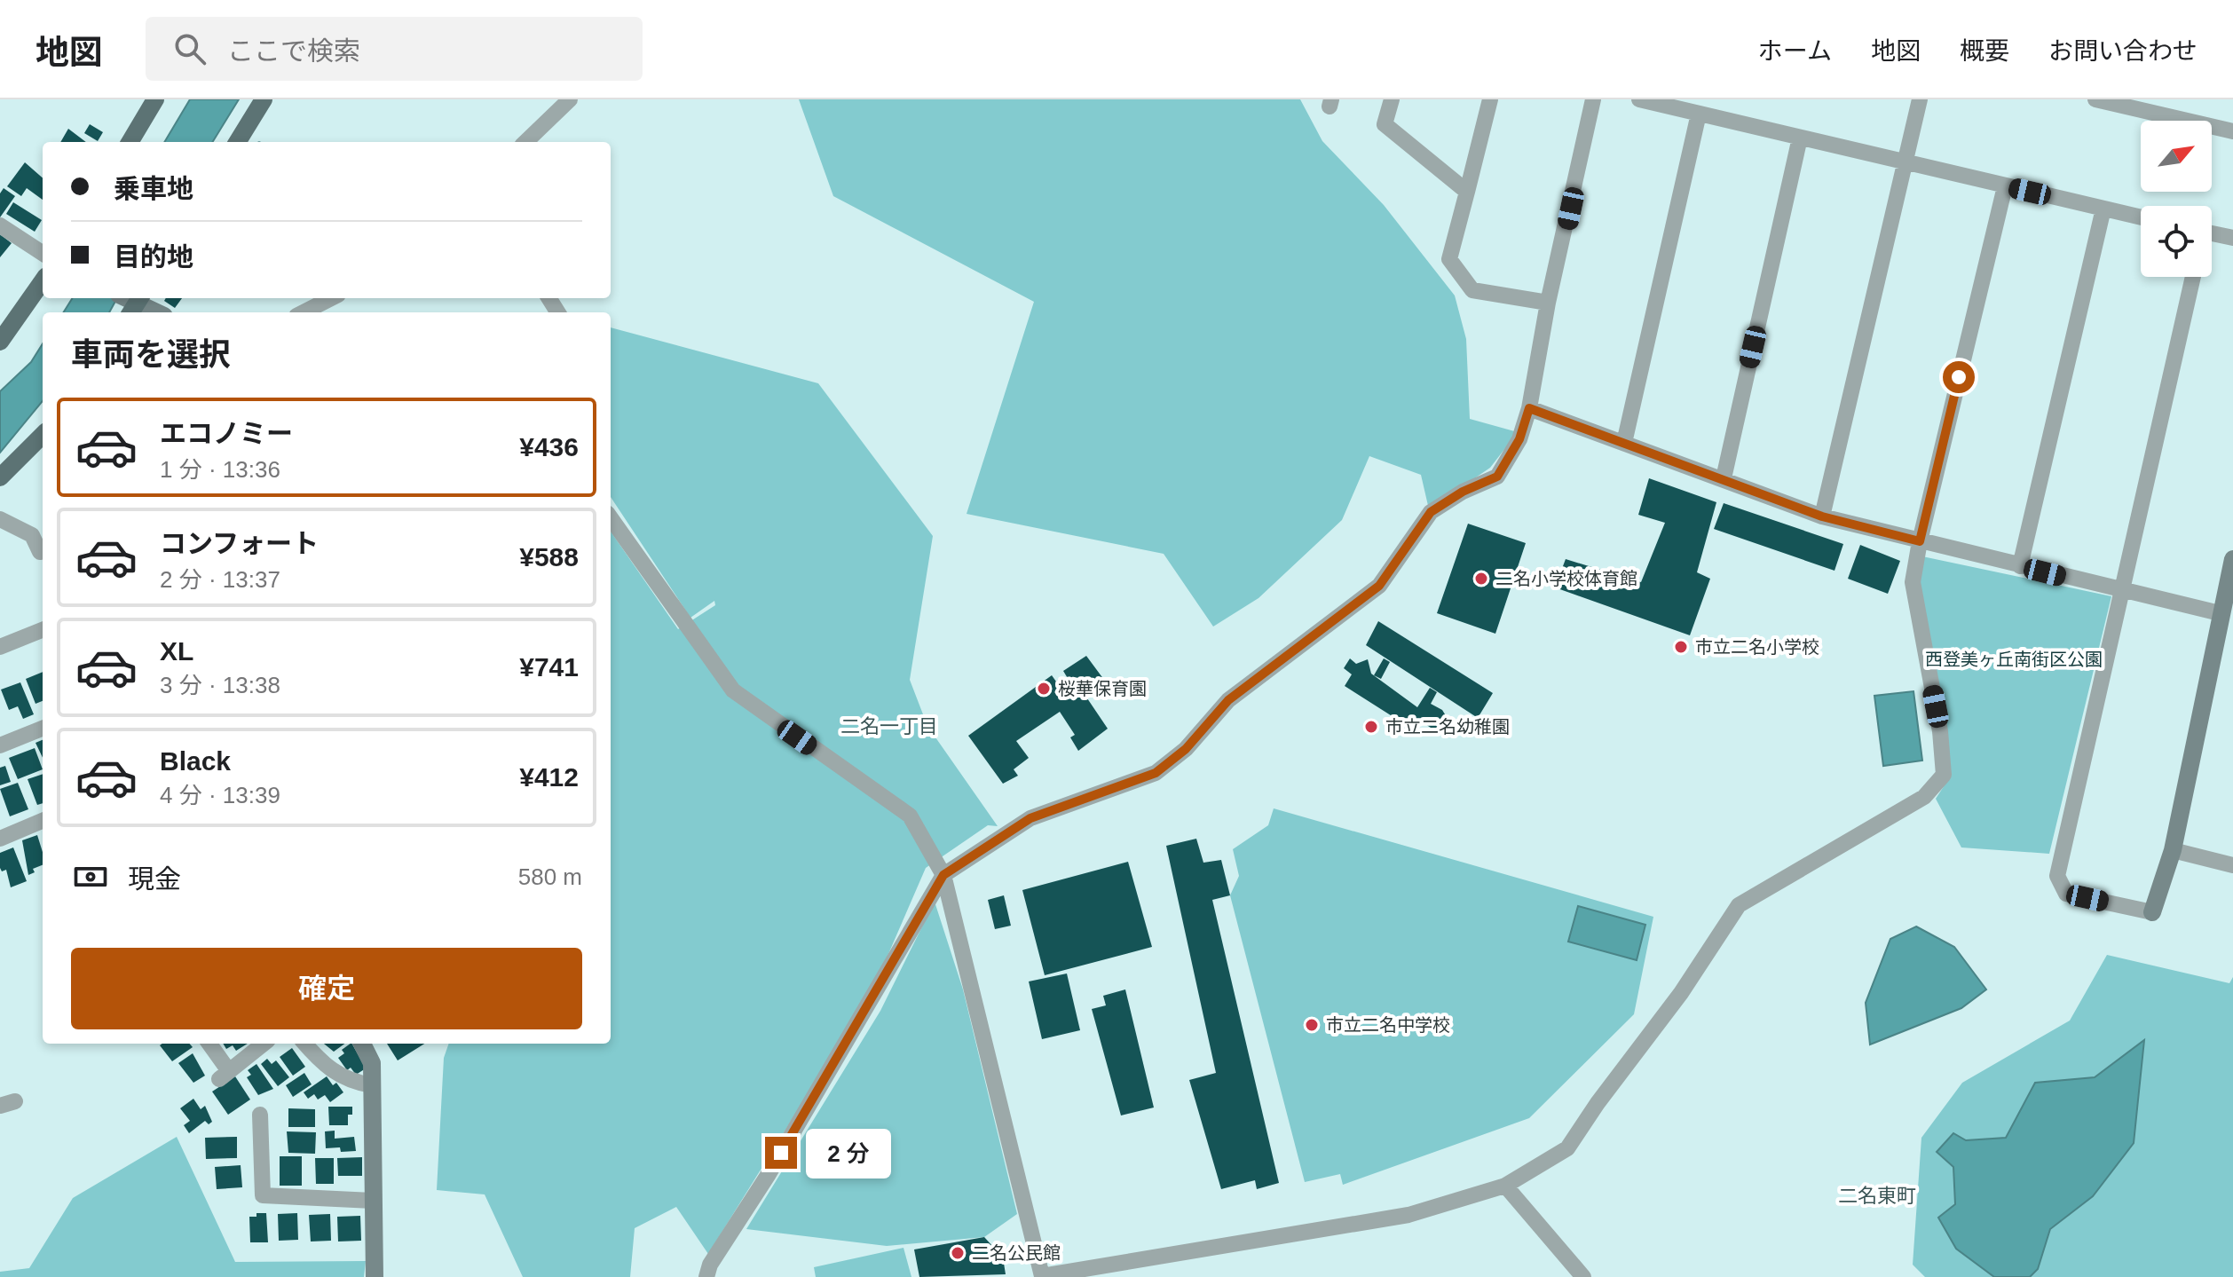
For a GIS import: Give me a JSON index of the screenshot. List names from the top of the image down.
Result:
{
  "districts": ["二名一丁目", "二名東町"],
  "parks": ["西登美ヶ丘南街区公園"],
  "places": [
    "二名小学校体育館",
    "市立二名小学校",
    "桜華保育園",
    "市立二名幼稚園",
    "市立二名中学校",
    "二名公民館"
  ],
  "north": "top right",
  "page": {
    "header": "地図",
    "search": "ここで検索",
    "nav": [
      "ホーム",
      "地図",
      "概要",
      "お問い合わせ"
    ],
    "banner": ["乗車地", "目的地"],
    "heading": "車両を選択",
    "list": [
      {
        "name": "エコノミー",
        "note": "1 分 · 13:36",
        "value": "¥436"
      },
      {
        "name": "コンフォート",
        "note": "2 分 · 13:37",
        "value": "¥588"
      },
      {
        "name": "XL",
        "note": "3 分 · 13:38",
        "value": "¥741"
      },
      {
        "name": "Black",
        "note": "4 分 · 13:39",
        "value": "¥412"
      }
    ],
    "pay": ["現金", "580 m"],
    "buttons": "確定",
    "bubble": "2 分"
  }
}
